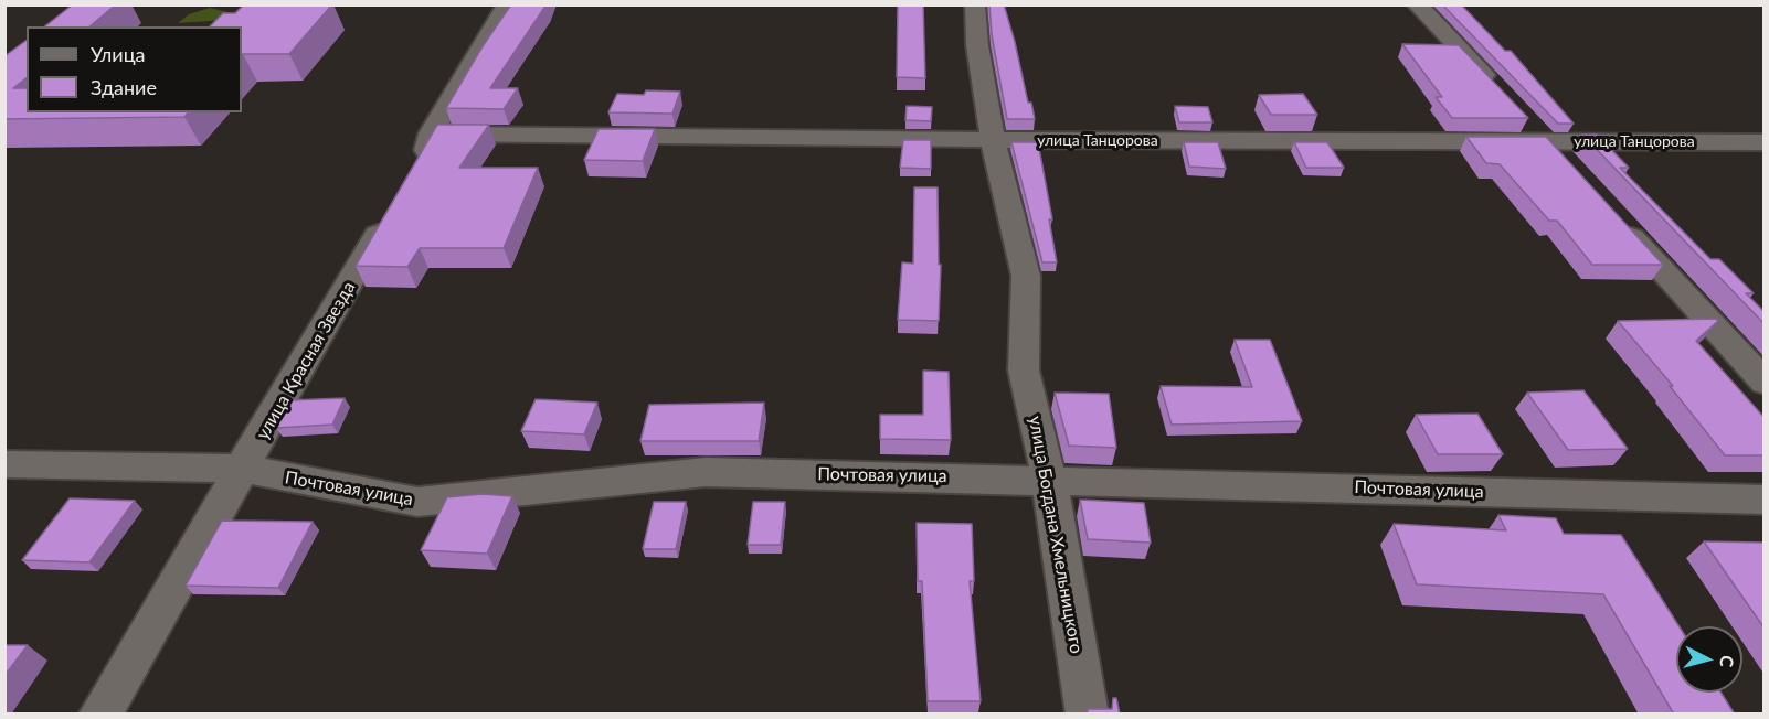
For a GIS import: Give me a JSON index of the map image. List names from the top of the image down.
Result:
{
  "streets": {
    "street": [
      "улица Танцорова",
      "улица Красная Звезда",
      "Почтовая улица",
      "улица Богдана Хмельницкого"
    ]
  },
  "crossings": [
    ["улица Танцорова", "улица Богдана Хмельницкого"],
    ["улица Красная Звезда", "Почтовая улица"],
    ["Почтовая улица", "улица Богдана Хмельницкого"]
  ],
  "legend": ["Улица", "Здание"],
  "north": "right"
}
